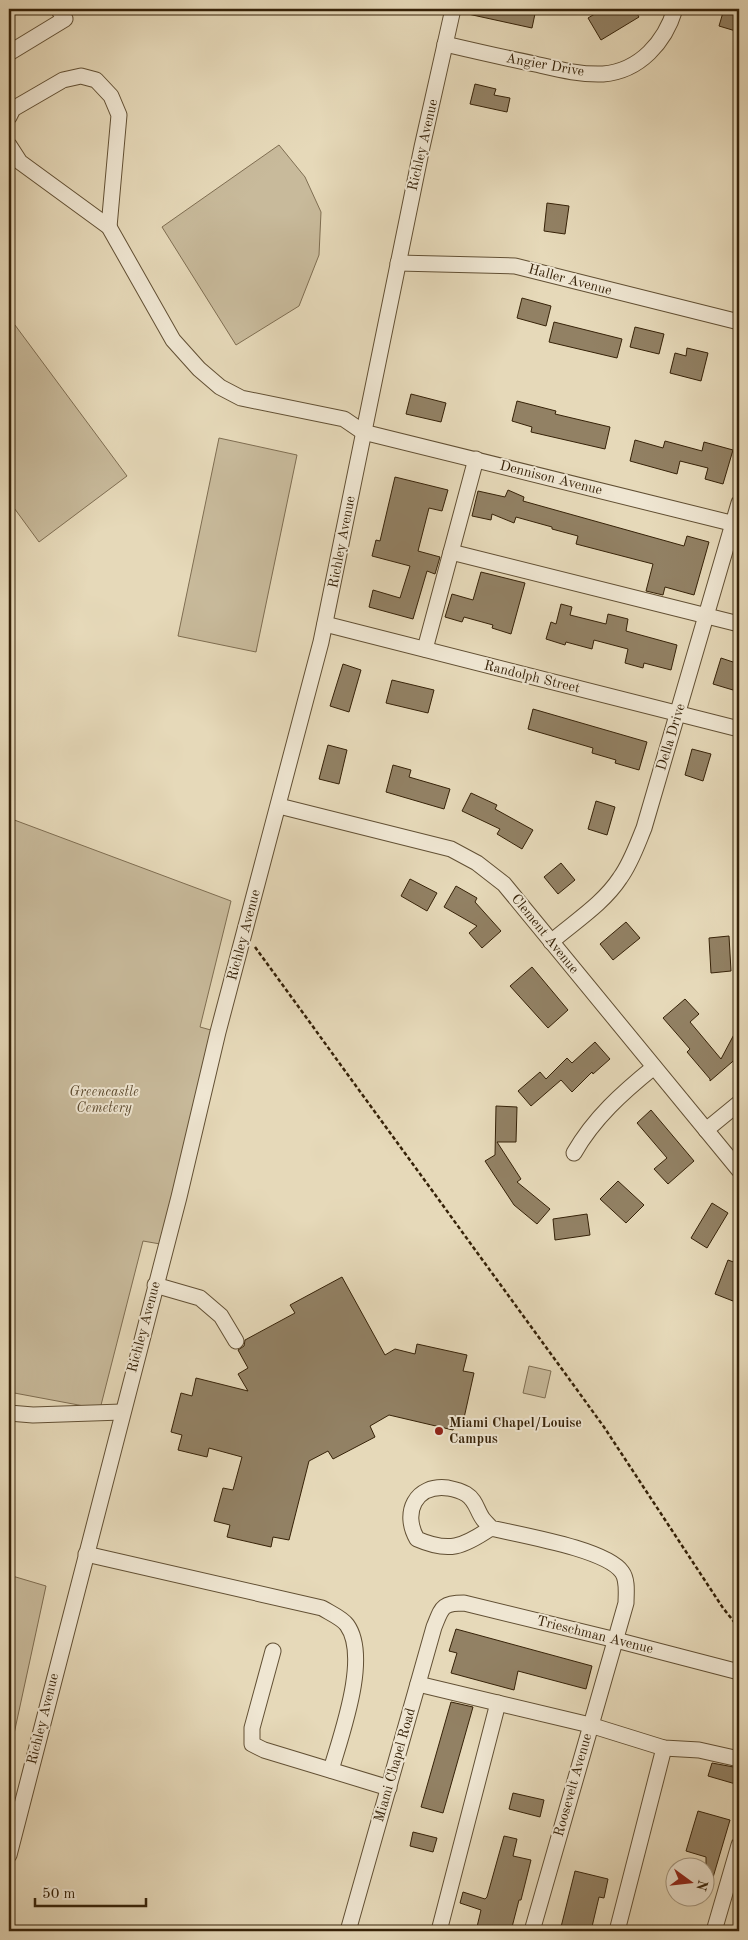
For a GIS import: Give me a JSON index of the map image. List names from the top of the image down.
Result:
{
  "streets": {
    "street": [
      "Angier Drive",
      "Richley Avenue",
      "Haller Avenue",
      "Dennison Avenue",
      "Randolph Street",
      "Della Drive",
      "Clement Avenue",
      "Trieschman Avenue",
      "Miami Chapel Road",
      "Roosevelt Avenue"
    ]
  },
  "crossings": [
    ["Angier Drive", "Richley Avenue"],
    ["Richley Avenue", "Haller Avenue"],
    ["Richley Avenue", "Dennison Avenue"],
    ["Richley Avenue", "Randolph Street"],
    ["Richley Avenue", "Clement Avenue"],
    ["Dennison Avenue", "Della Drive"],
    ["Randolph Street", "Della Drive"],
    ["Della Drive", "Clement Avenue"],
    ["Trieschman Avenue", "Miami Chapel Road"],
    ["Trieschman Avenue", "Roosevelt Avenue"]
  ],
  "parks": ["Greencastle Cemetery"],
  "places": ["Miami Chapel/Louise Campus"],
  "scale_bar": "50 m",
  "north": "right"
}
